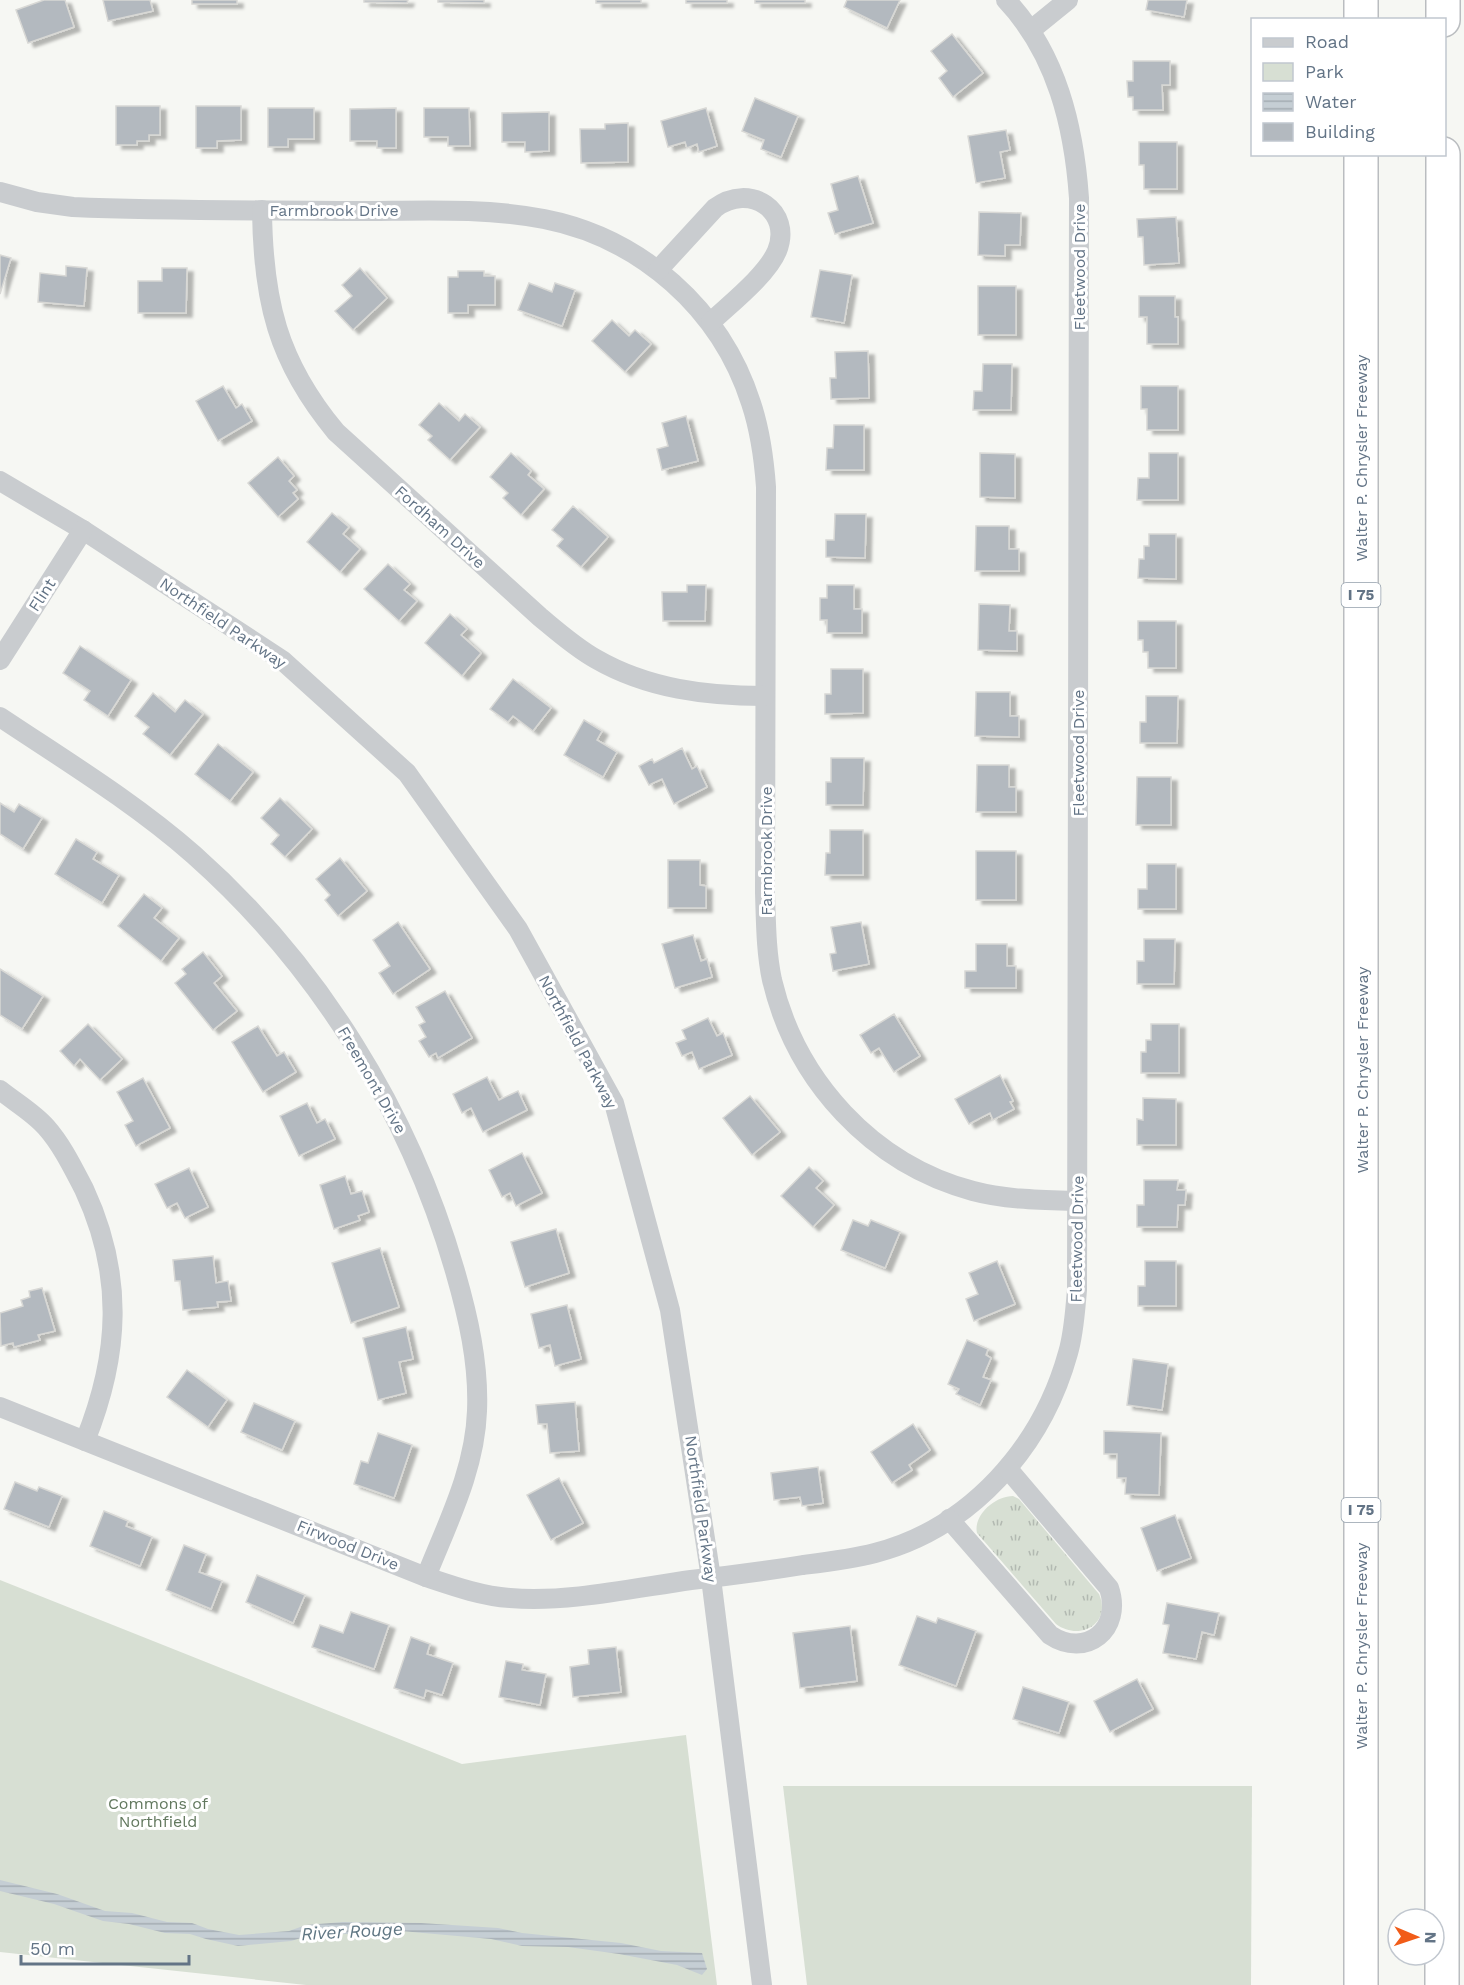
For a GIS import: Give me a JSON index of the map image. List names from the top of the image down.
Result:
{
  "streets": {
    "highway": ["Walter P. Chrysler Freeway", "I 75"],
    "street": [
      "Farmbrook Drive",
      "Fleetwood Drive",
      "Fordham Drive",
      "Flint",
      "Northfield Parkway",
      "Freemont Drive",
      "Firwood Drive"
    ]
  },
  "crossings": [
    ["Farmbrook Drive", "Fleetwood Drive"],
    ["Farmbrook Drive", "Fordham Drive"],
    ["Fleetwood Drive", "Northfield Parkway"],
    ["Fleetwood Drive", "Firwood Drive"],
    ["Flint", "Northfield Parkway"],
    ["Northfield Parkway", "Firwood Drive"],
    ["Freemont Drive", "Firwood Drive"]
  ],
  "water": ["River Rouge"],
  "parks": ["Commons of Northfield"],
  "legend": [
    "Road",
    "Park",
    "Water",
    "Building"
  ],
  "scale_bar": "50 m",
  "north": "right"
}
